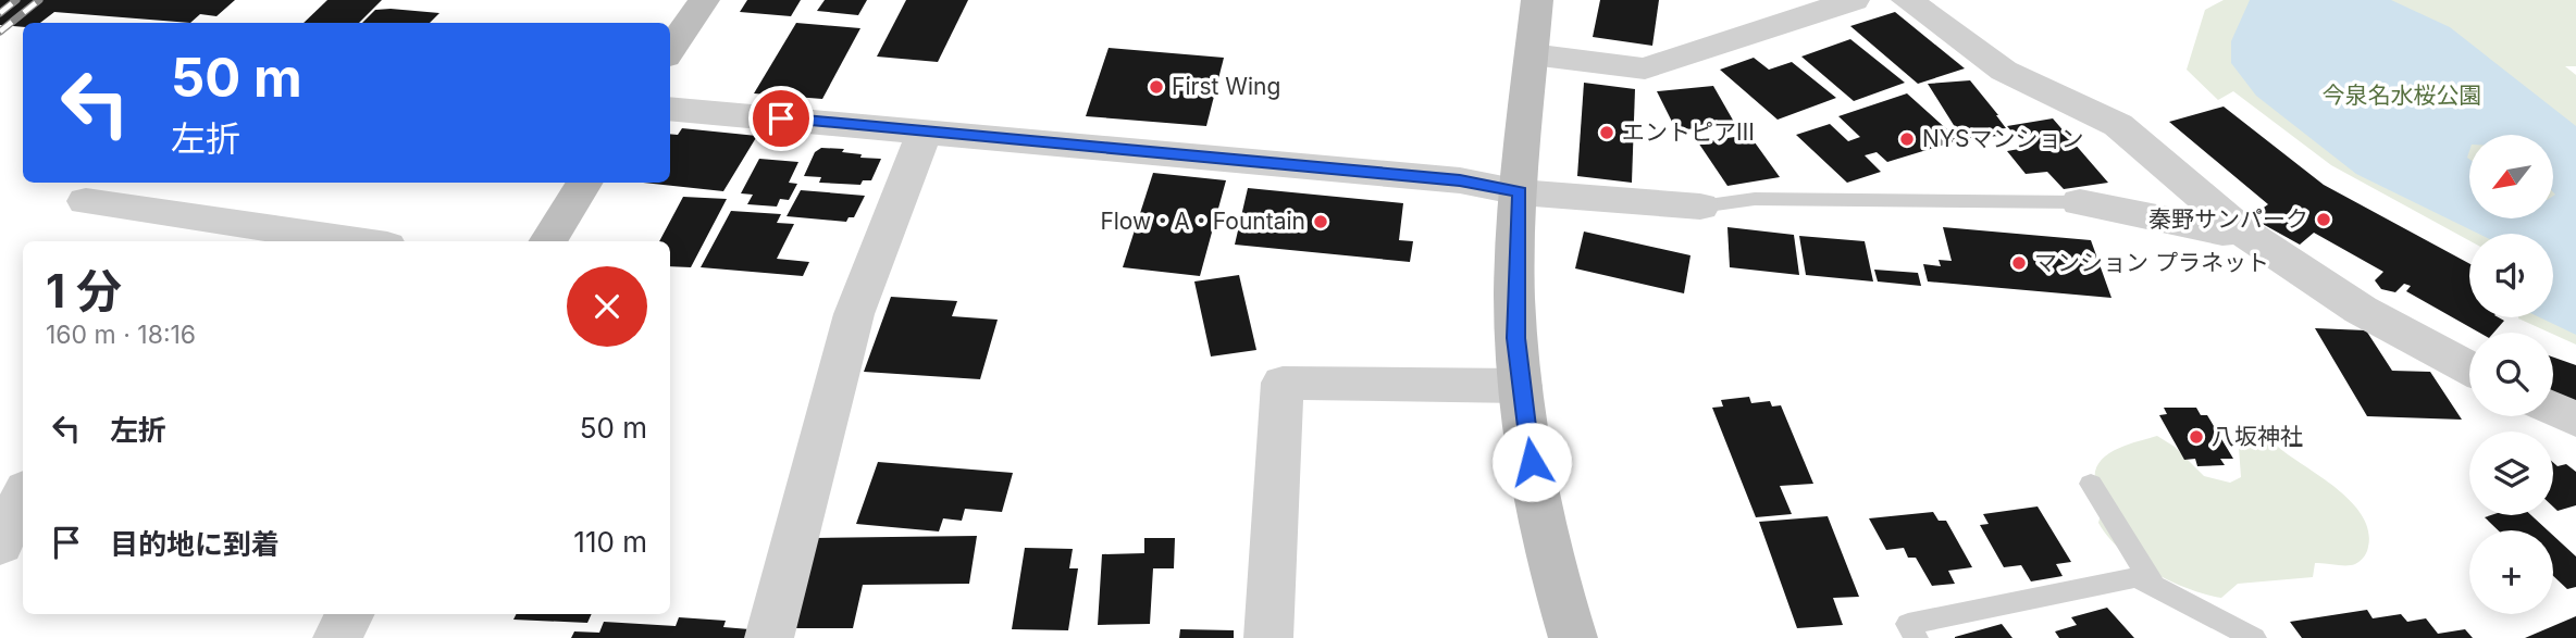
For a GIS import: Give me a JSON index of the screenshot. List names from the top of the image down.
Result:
{
  "parks": ["今泉名水桜公園"],
  "places": [
    "First Wing",
    "エントピアⅢ",
    "NYSマンション",
    "秦野サンパーク",
    "Flow・A・Fountain",
    "マンション プラネット",
    "八坂神社"
  ],
  "north": "bottom left",
  "page": {
    "turn": ["50 m", "左折"],
    "map_buttons": "+",
    "heading": ["1 分", "160 m · 18:16"],
    "list": [
      {
        "name": "左折",
        "value": "50 m"
      },
      {
        "name": "目的地に到着",
        "value": "110 m"
      }
    ]
  }
}
